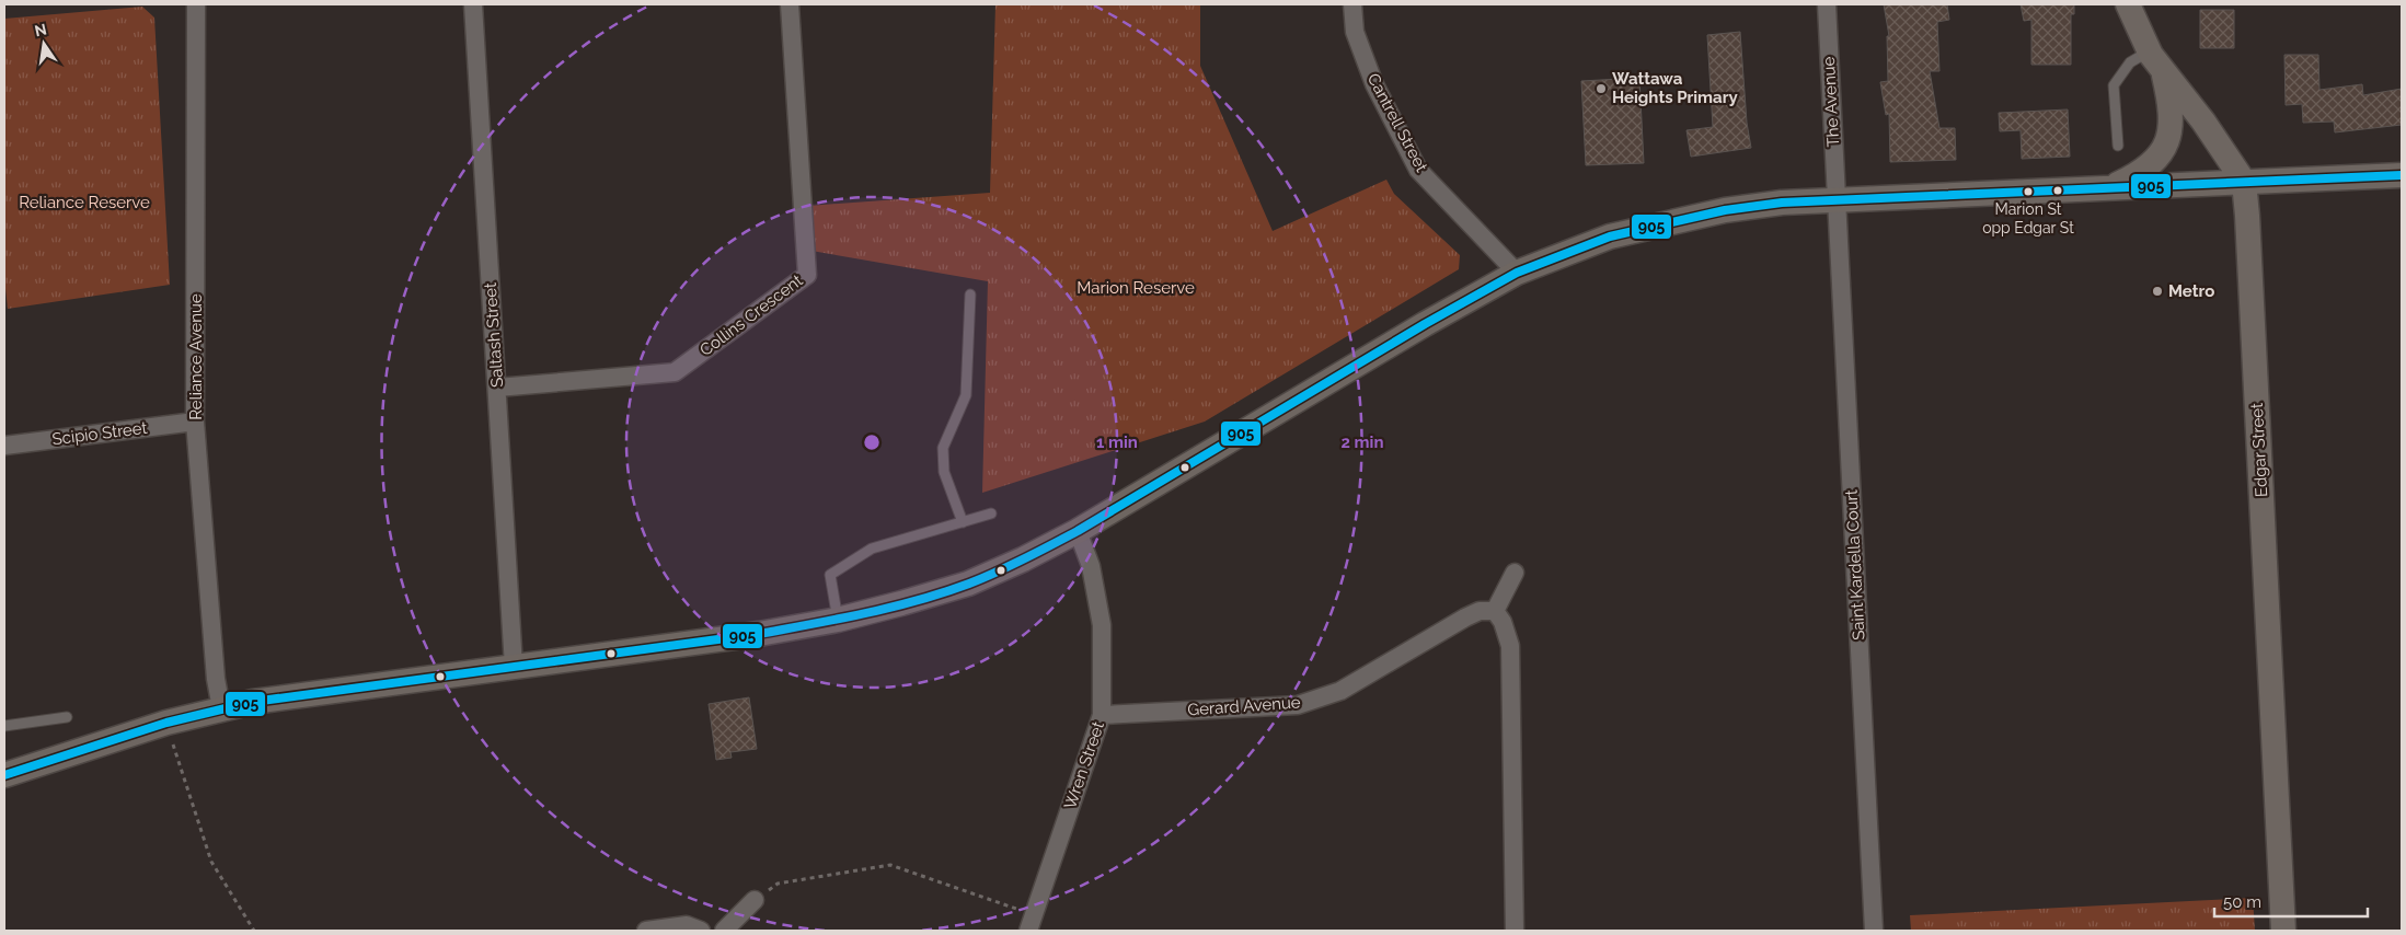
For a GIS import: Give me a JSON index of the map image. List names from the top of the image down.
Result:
{
  "streets": {
    "main road": ["Edgar Street"],
    "street": [
      "The Avenue",
      "Cantrell Street",
      "Collins Crescent",
      "Saltash Street",
      "Reliance Avenue",
      "Scipio Street",
      "Saint Kardella Court",
      "Gerard Avenue",
      "Wren Street"
    ]
  },
  "crossings": [
    ["The Avenue", "Saint Kardella Court"],
    ["Collins Crescent", "Saltash Street"],
    ["Reliance Avenue", "Scipio Street"],
    ["Gerard Avenue", "Wren Street"]
  ],
  "parks": ["Reliance Reserve", "Marion Reserve"],
  "places": ["Wattawa Heights Primary", "Marion St opp Edgar St", "Metro"],
  "lines": ["transit line 905"],
  "scale_bar": "50 m",
  "north": "top",
  "rings": ["1 min", "2 min"]
}
